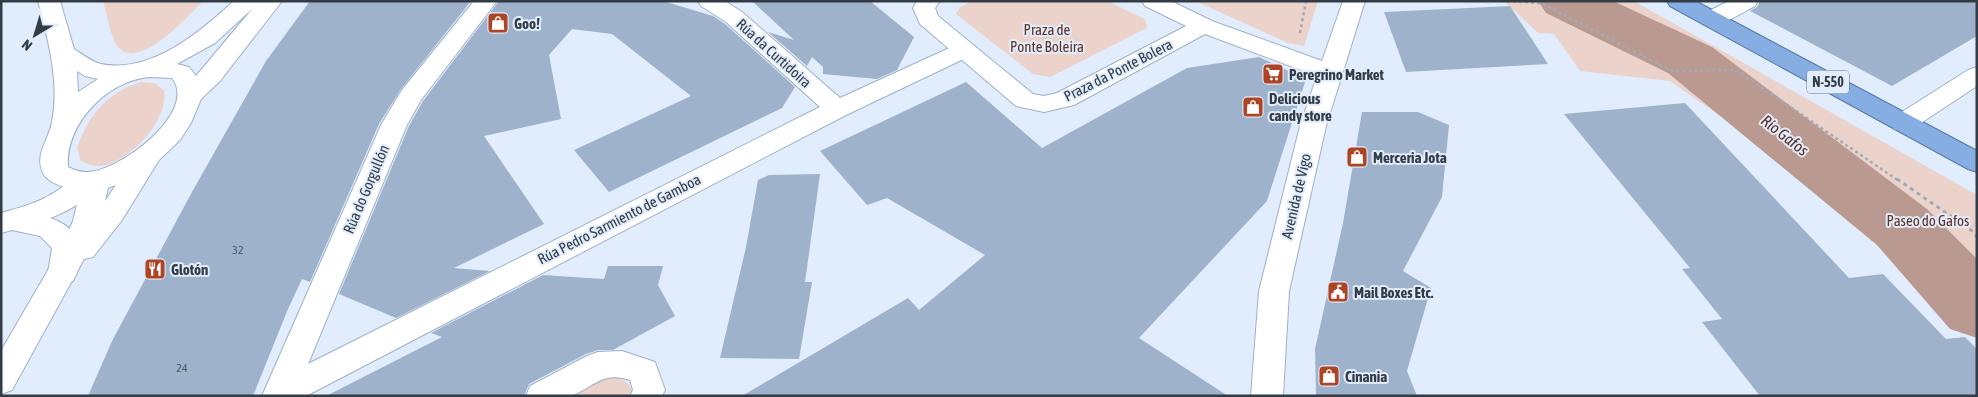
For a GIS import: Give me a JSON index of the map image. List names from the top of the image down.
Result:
{
  "streets": {
    "highway": ["N-550"],
    "street": [
      "Rúa da Curtidoira",
      "Praza da Ponte Bolera",
      "Rúa do Gorgullón",
      "Avenida de Vigo",
      "Rúa Pedro Sarmiento de Gamboa"
    ]
  },
  "crossings": [
    ["Rúa da Curtidoira", "Rúa Pedro Sarmiento de Gamboa"],
    ["Praza da Ponte Bolera", "Rúa Pedro Sarmiento de Gamboa"],
    ["Rúa do Gorgullón", "Rúa Pedro Sarmiento de Gamboa"]
  ],
  "water": ["Río Gafos"],
  "parks": ["Praza de Ponte Boleira", "Paseo do Gafos"],
  "places": {
    "shop": [
      "Goo!",
      "Delicious candy store",
      "Merceria Jota",
      "Cinania"
    ],
    "supermarket": ["Peregrino Market"],
    "restaurant": ["Glotón"],
    "public building": ["Mail Boxes Etc."]
  },
  "house_numbers": ["32", "24"],
  "north": "bottom left"
}
